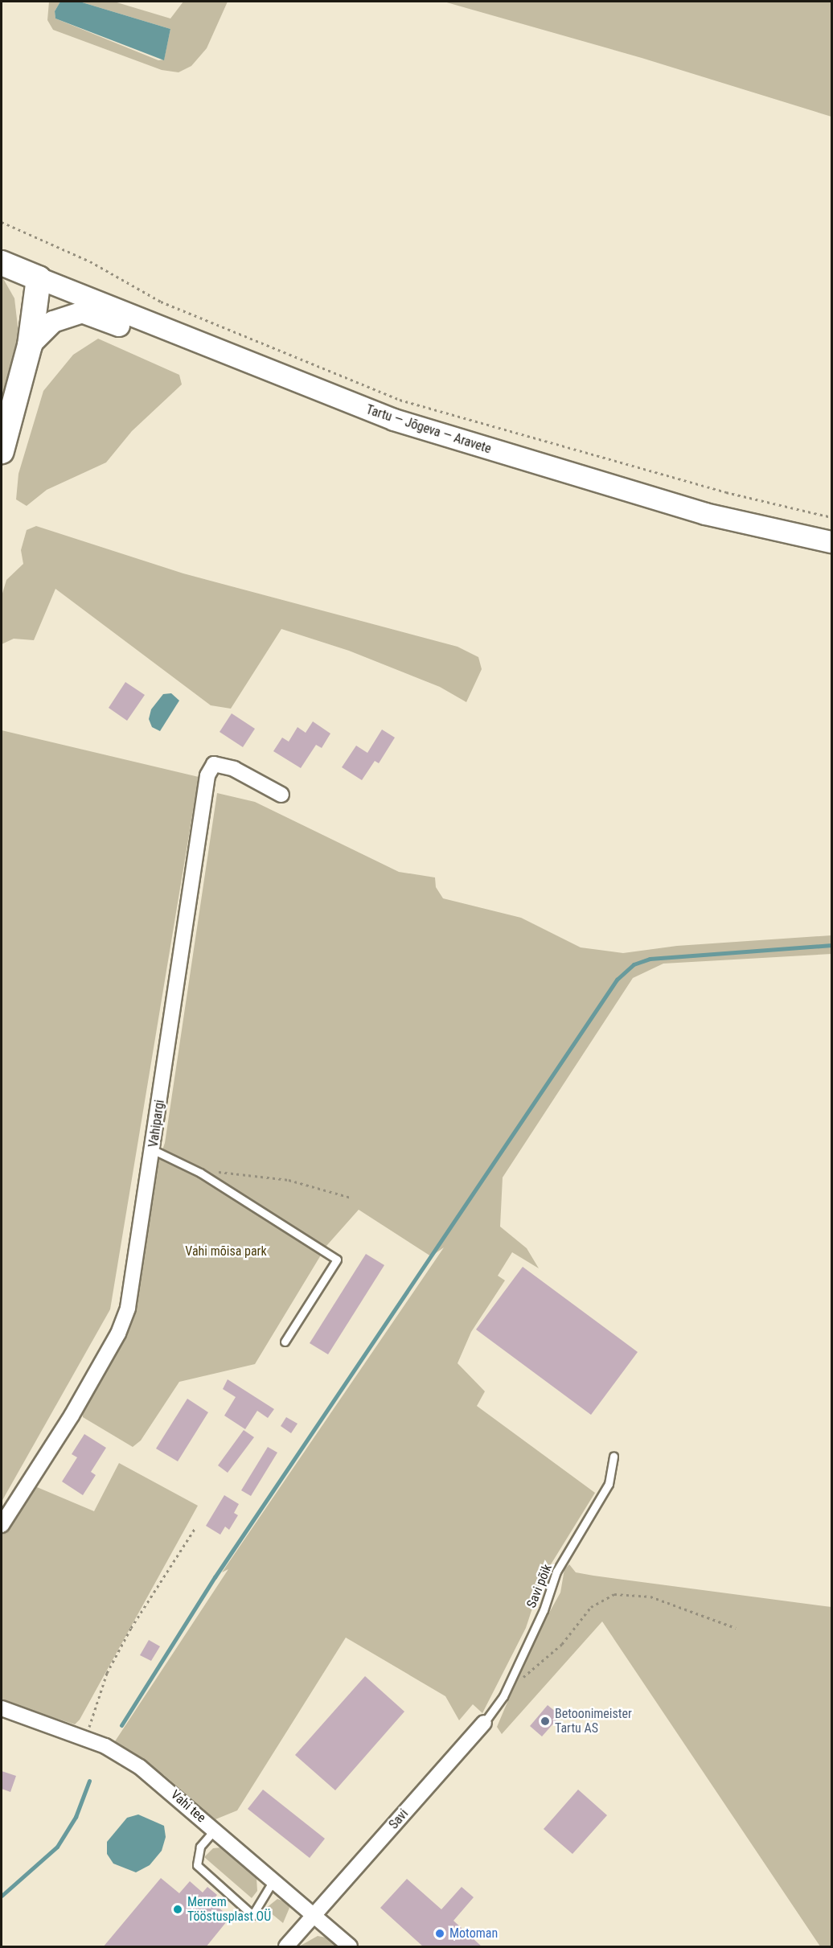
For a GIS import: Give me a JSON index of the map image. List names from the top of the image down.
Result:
{
  "streets": {
    "main road": ["Tartu — Jõgeva — Aravete"],
    "street": ["Vahipargi", "Vahi tee", "Savi"],
    "lane": ["Savi põik"]
  },
  "crossings": [
    ["Savi põik", "Savi"],
    ["Vahi tee", "Savi"]
  ],
  "parks": ["Vahi mõisa park"],
  "places": ["Betoonimeister Tartu AS", "Merrem Tööstusplast OÜ", "Motoman"]
}
